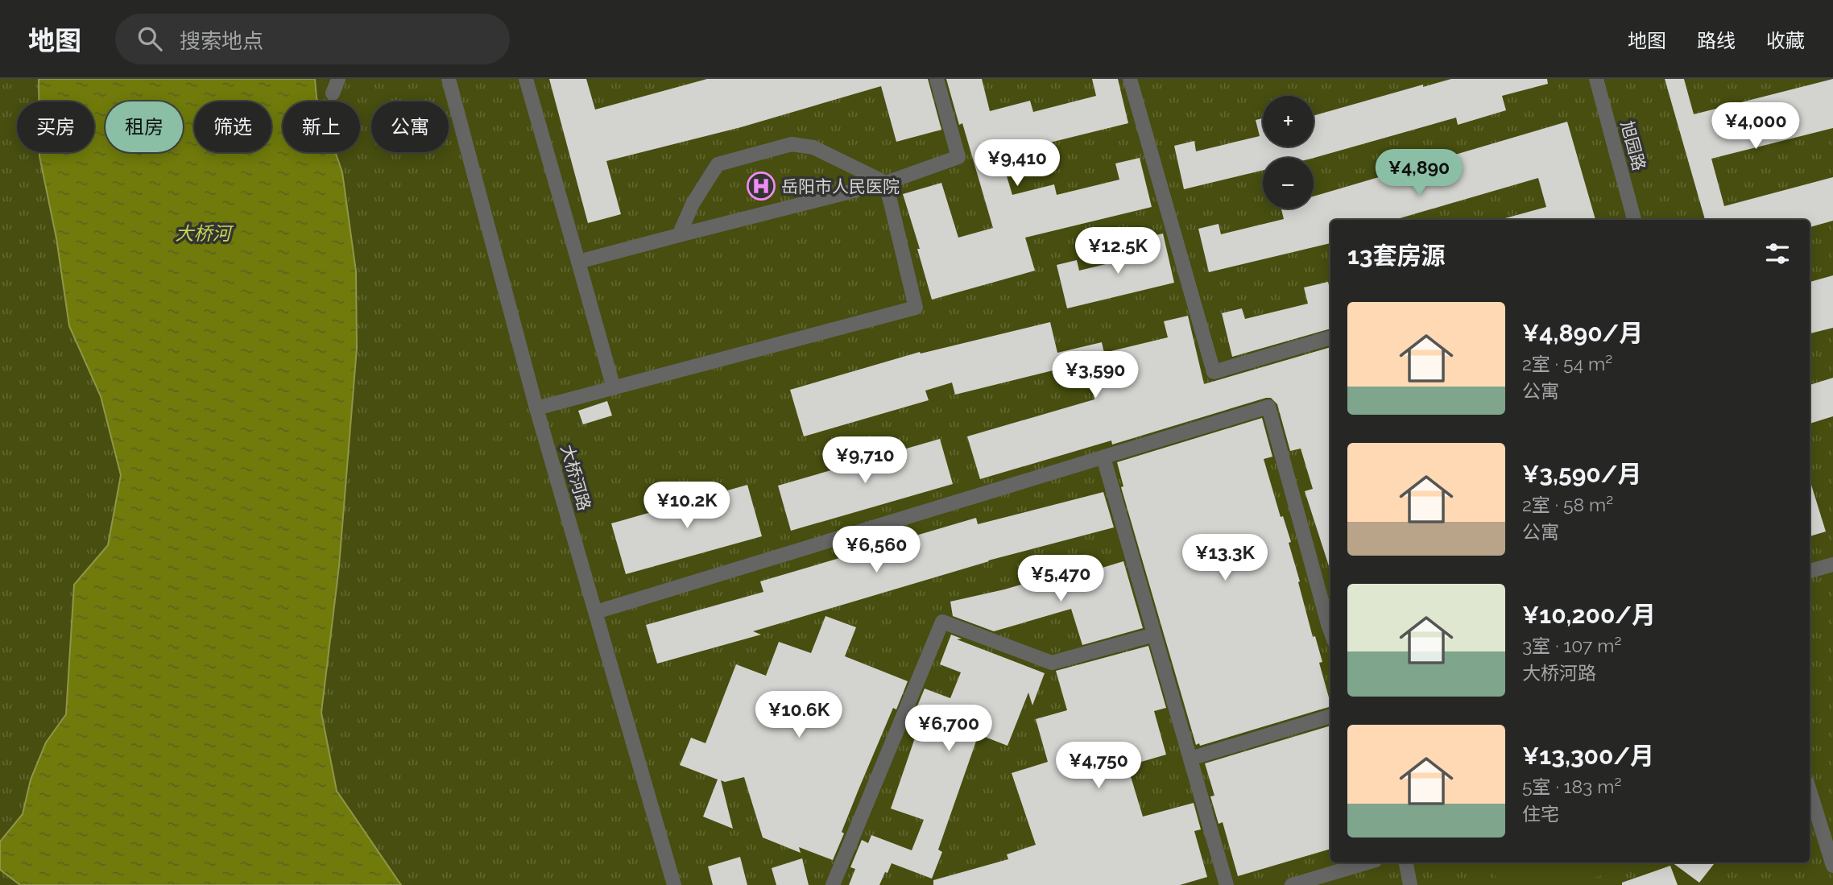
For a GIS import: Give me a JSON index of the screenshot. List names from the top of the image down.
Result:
{
  "streets": {
    "street": ["旭园路", "大桥河路"]
  },
  "water": ["大桥河"],
  "places": {
    "hospital": ["岳阳市人民医院"]
  },
  "page": {
    "header": "地图",
    "search": "搜索地点",
    "nav": ["地图", "路线", "收藏"],
    "map_buttons": ["+", "−"],
    "chip": [
      "买房",
      "租房",
      "筛选",
      "新上",
      "公寓"
    ],
    "price": [
      "¥4,000",
      "¥9,410",
      "¥4,890",
      "¥12.5K",
      "¥3,590",
      "¥9,710",
      "¥10.2K",
      "¥6,560",
      "¥13.3K",
      "¥5,470",
      "¥10.6K",
      "¥6,700",
      "¥4,750"
    ],
    "heading": "13套房源",
    "list": [
      {
        "name": "¥4,890/月",
        "note": "2室 · 54 m² · 公寓"
      },
      {
        "name": "¥3,590/月",
        "note": "2室 · 58 m² · 公寓"
      },
      {
        "name": "¥10,200/月",
        "note": "3室 · 107 m² · 大桥河路"
      },
      {
        "name": "¥13,300/月",
        "note": "5室 · 183 m² · 住宅"
      }
    ]
  }
}
